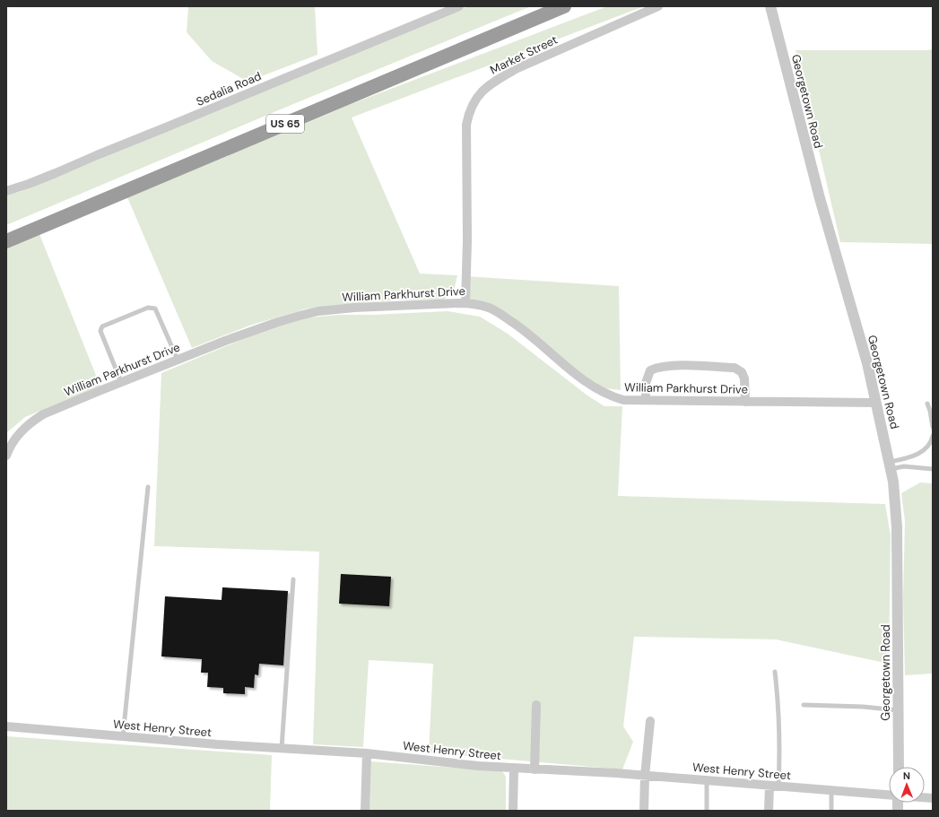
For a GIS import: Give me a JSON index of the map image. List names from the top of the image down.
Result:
{
  "streets": {
    "highway": ["US 65"],
    "street": [
      "Market Street",
      "Sedalia Road",
      "Georgetown Road",
      "William Parkhurst Drive",
      "West Henry Street"
    ]
  },
  "crossings": [
    ["Market Street", "William Parkhurst Drive"],
    ["Georgetown Road", "William Parkhurst Drive"]
  ],
  "north": "top"
}
